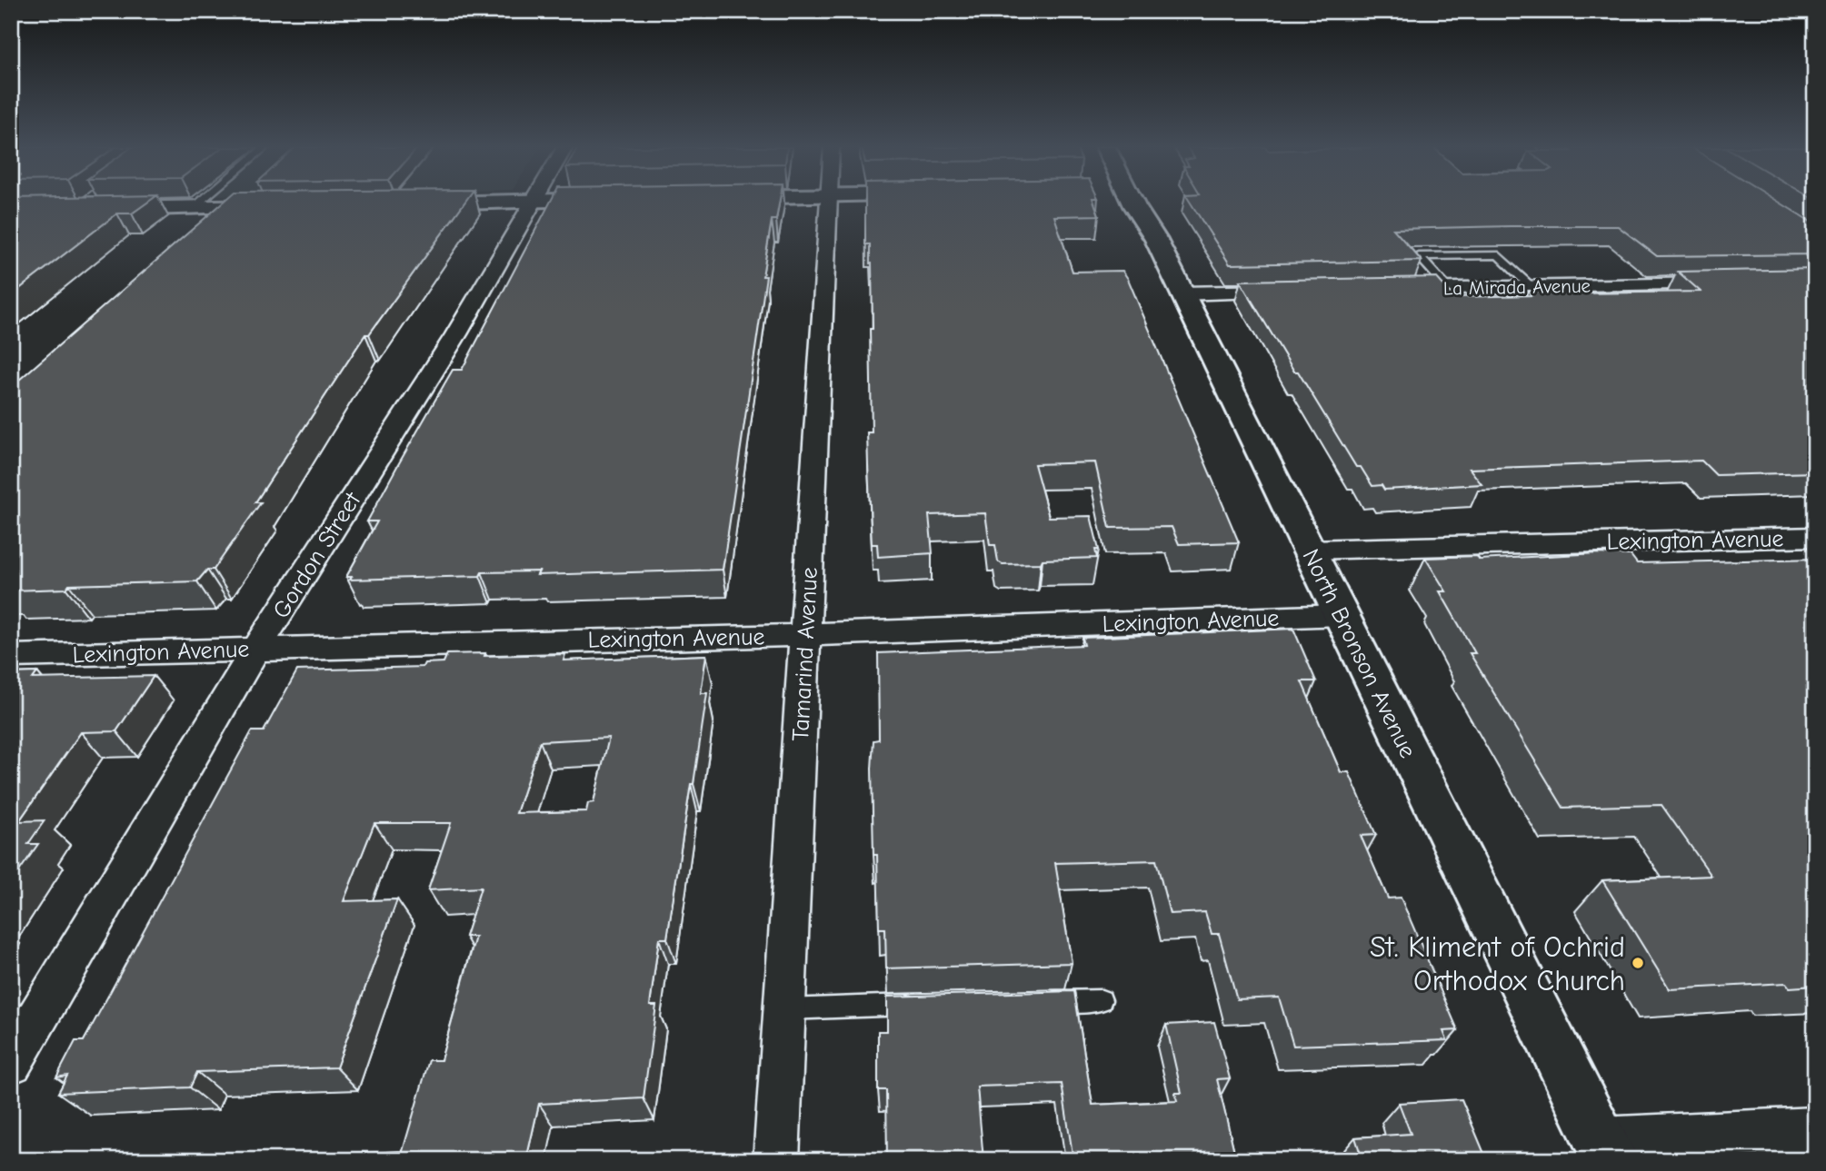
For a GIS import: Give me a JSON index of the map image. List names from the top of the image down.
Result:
{
  "streets": {
    "street": [
      "La Mirada Avenue",
      "Lexington Avenue",
      "Gordon Street",
      "North Bronson Avenue",
      "Tamarind Avenue"
    ]
  },
  "crossings": [
    ["Lexington Avenue", "Gordon Street"],
    ["Lexington Avenue", "North Bronson Avenue"],
    ["Lexington Avenue", "Tamarind Avenue"]
  ],
  "places": ["St. Kliment of Ochrid Orthodox Church"]
}
